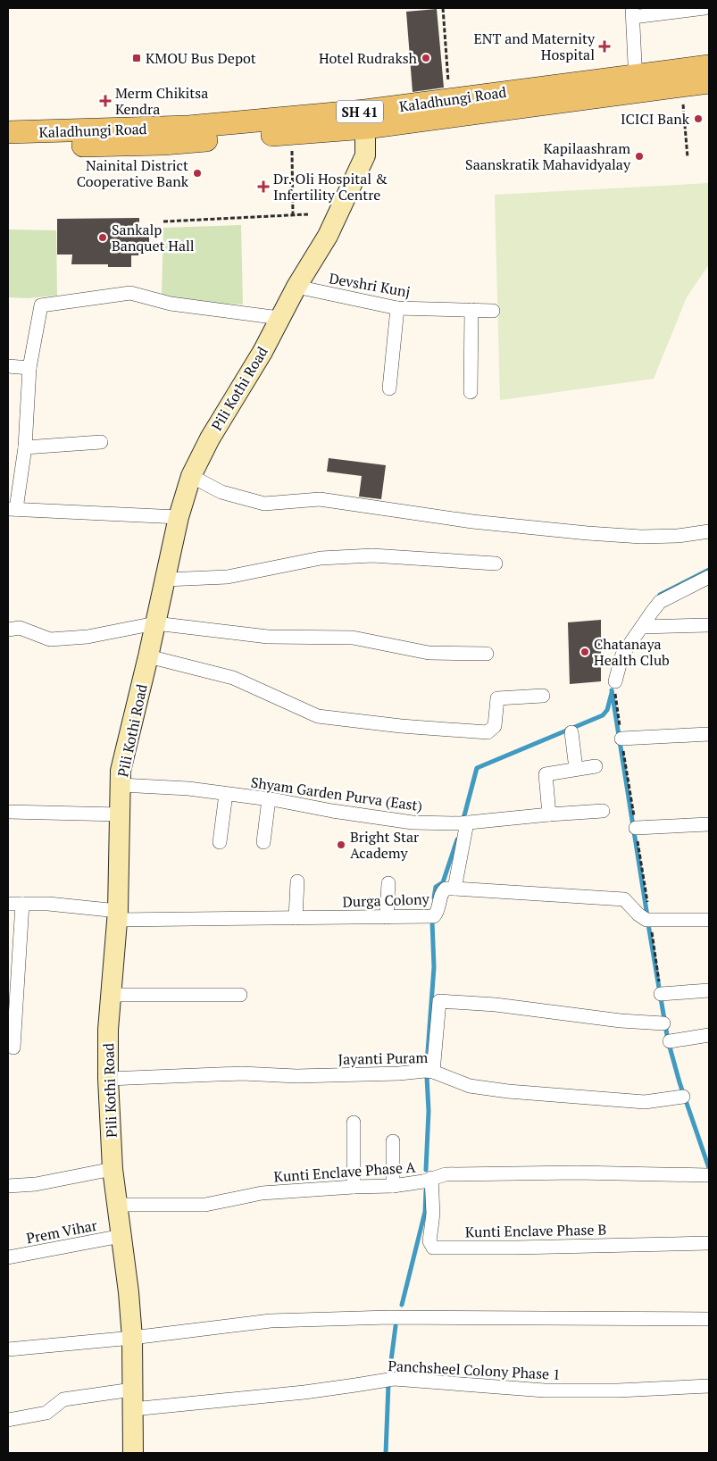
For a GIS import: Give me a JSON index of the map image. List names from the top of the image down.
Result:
{
  "streets": {
    "main road": ["Kaladhungi Road", "SH 41"],
    "street": [
      "Devshri Kunj",
      "Pili Kothi Road",
      "Shyam Garden Purva (East)",
      "Durga Colony",
      "Jayanti Puram",
      "Kunti Enclave Phase A",
      "Kunti Enclave Phase B",
      "Prem Vihar",
      "Panchsheel Colony Phase 1"
    ]
  },
  "crossings": [
    ["Kaladhungi Road", "Pili Kothi Road"],
    ["Devshri Kunj", "Pili Kothi Road"],
    ["Pili Kothi Road", "Shyam Garden Purva (East)"],
    ["Pili Kothi Road", "Durga Colony"],
    ["Pili Kothi Road", "Jayanti Puram"],
    ["Pili Kothi Road", "Kunti Enclave Phase A"],
    ["Pili Kothi Road", "Prem Vihar"],
    ["Pili Kothi Road", "Panchsheel Colony Phase 1"],
    ["Kunti Enclave Phase A", "Kunti Enclave Phase B"]
  ],
  "places": {
    "health": ["ENT and Maternity Hospital", "Merm Chikitsa Kendra", "Dr. Oli Hospital & Infertility Centre"],
    "transit": ["KMOU Bus Depot"],
    "other": [
      "Hotel Rudraksh",
      "ICICI Bank",
      "Kapilaashram Saanskratik Mahavidyalay",
      "Nainital District Cooperative Bank",
      "Sankalp Banquet Hall",
      "Chatanaya Health Club",
      "Bright Star Academy"
    ]
  }
}
